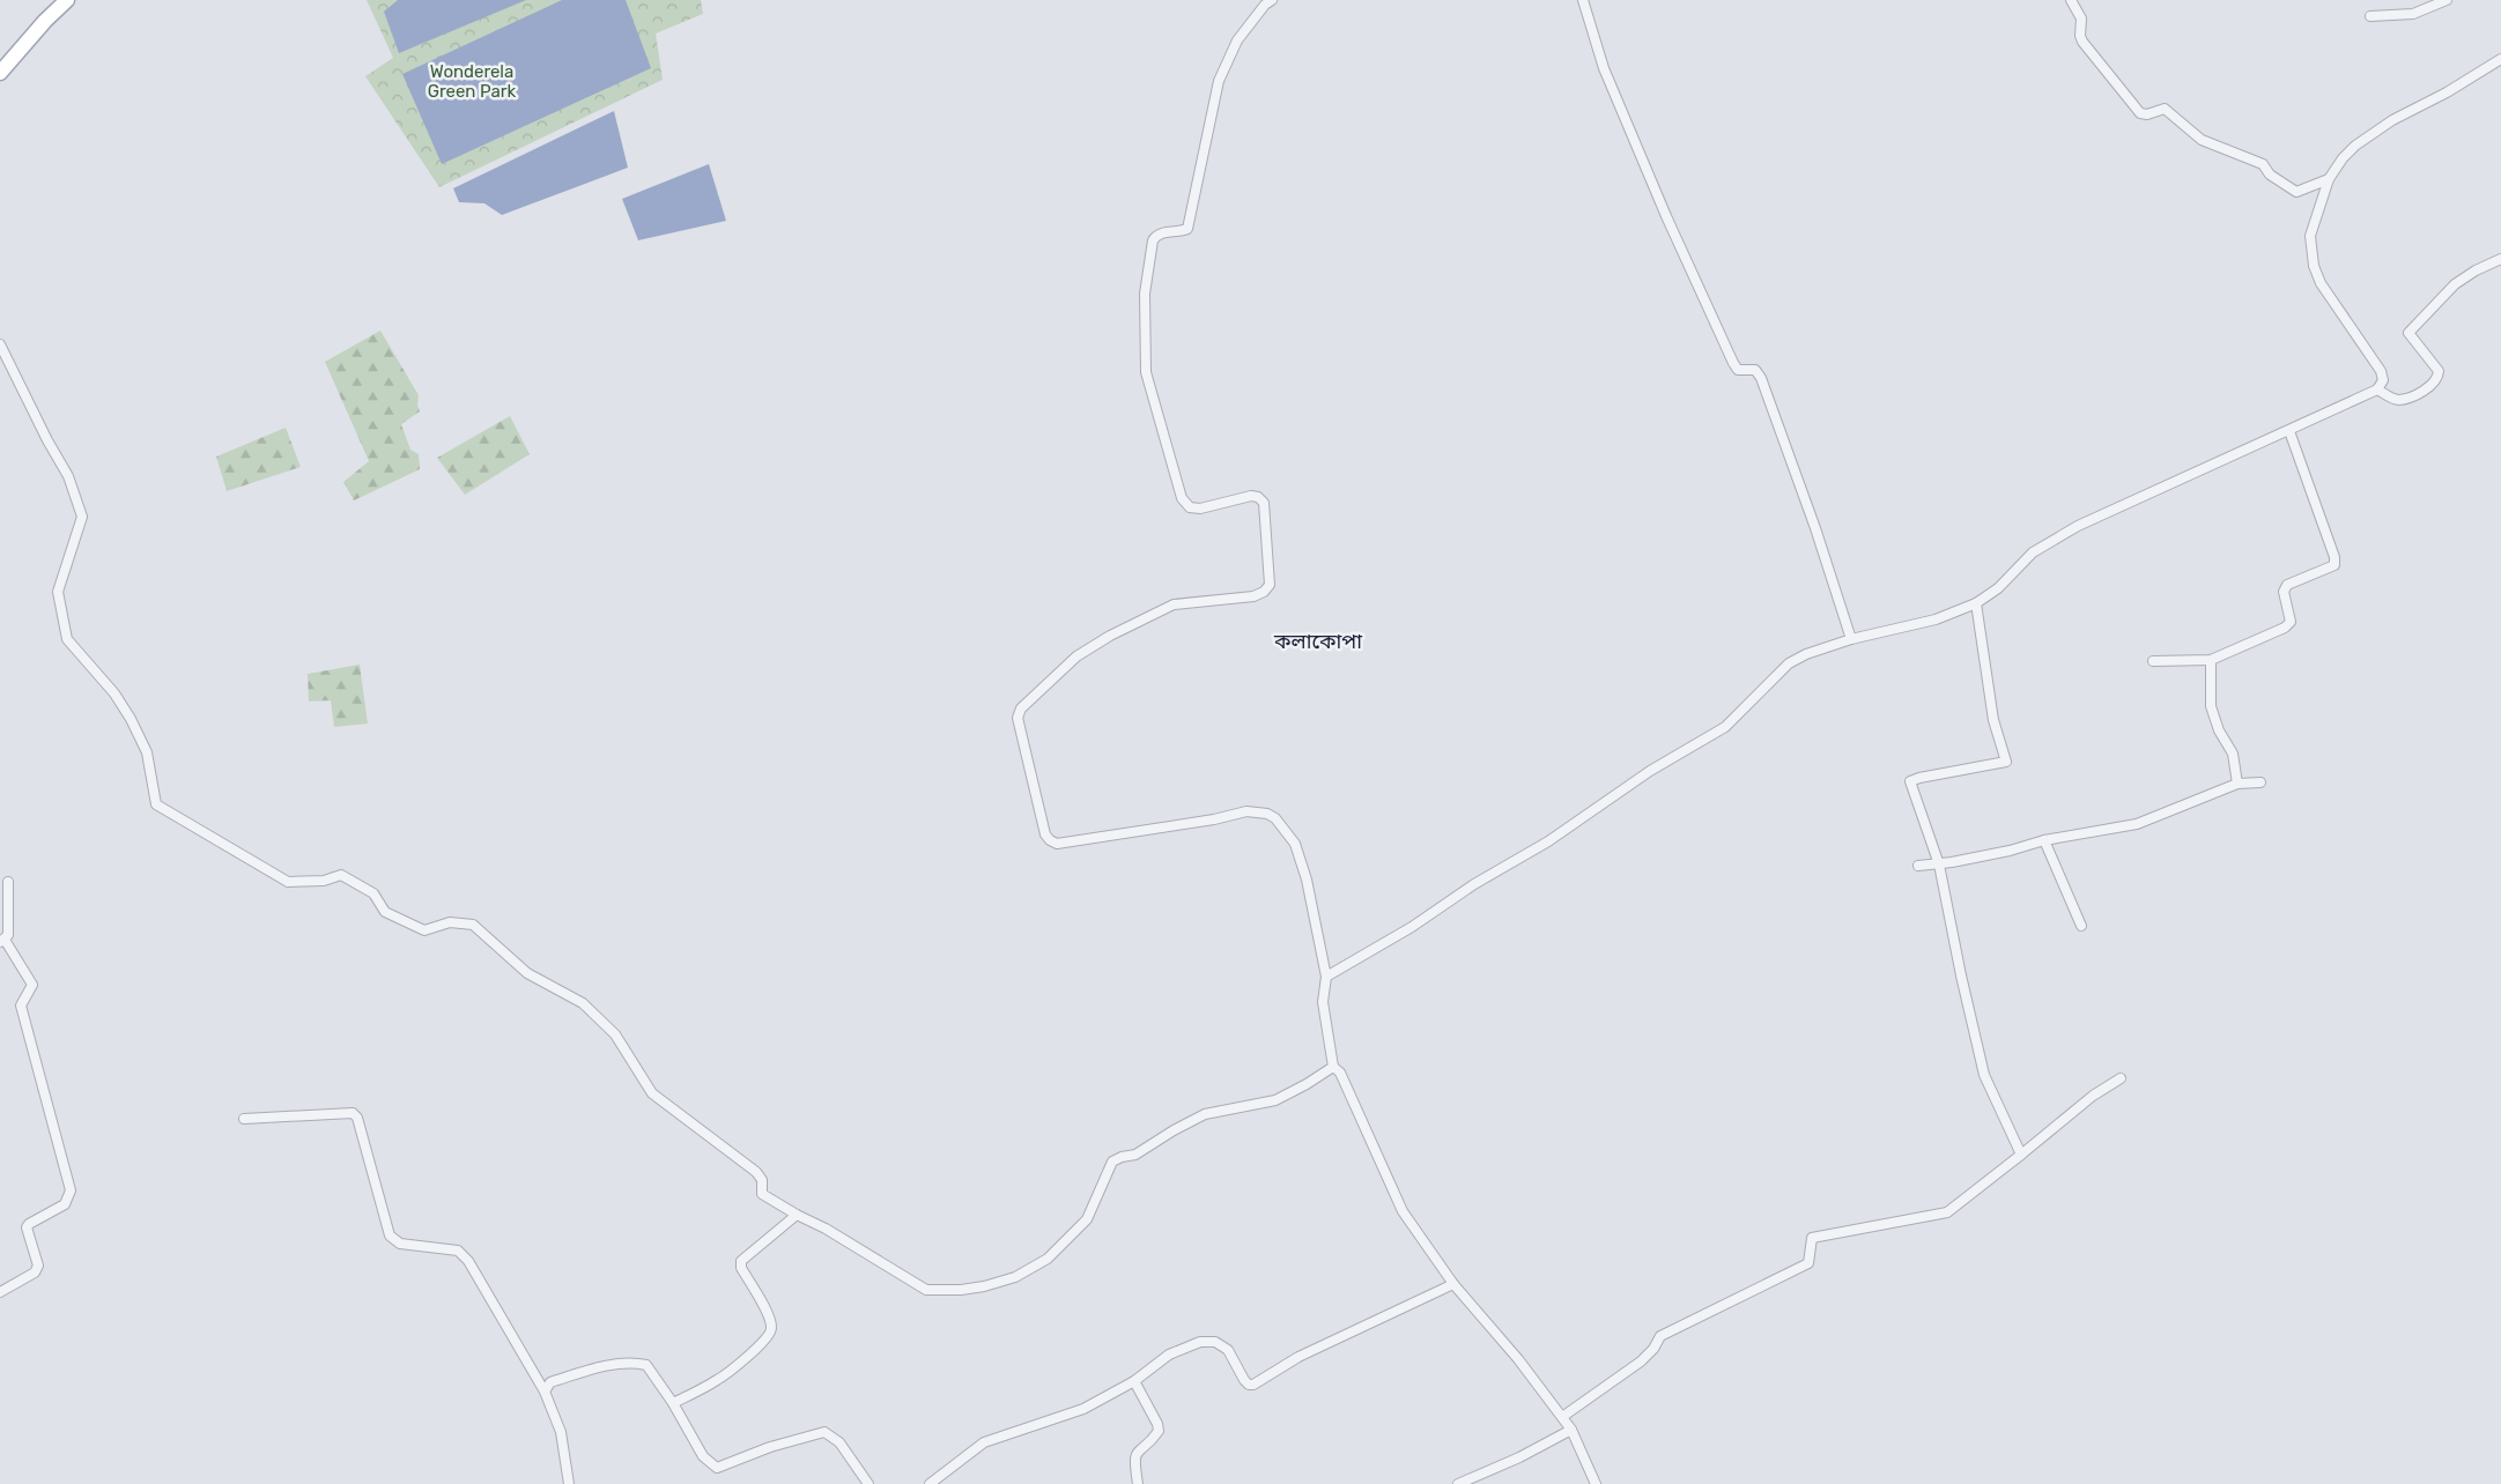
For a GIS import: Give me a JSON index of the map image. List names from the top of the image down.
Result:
{
  "districts": ["কলাকোপা"],
  "parks": ["Wonderela Green Park"]
}
